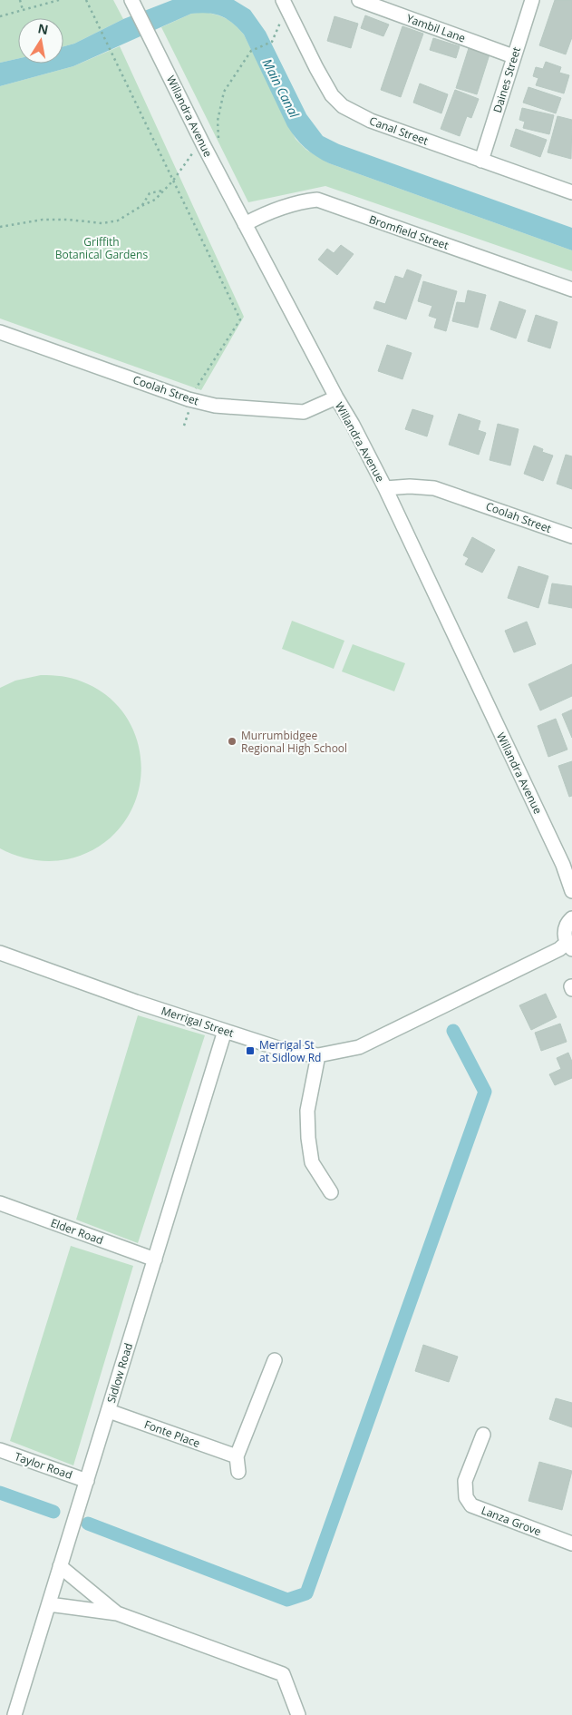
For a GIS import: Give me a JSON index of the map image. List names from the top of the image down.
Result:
{
  "streets": {
    "street": [
      "Yambil Lane",
      "Daines Street",
      "Willandra Avenue",
      "Canal Street",
      "Bromfield Street",
      "Coolah Street",
      "Merrigal Street",
      "Elder Road",
      "Sidlow Road",
      "Fonte Place",
      "Taylor Road",
      "Lanza Grove"
    ]
  },
  "crossings": [
    ["Yambil Lane", "Daines Street"],
    ["Daines Street", "Canal Street"],
    ["Willandra Avenue", "Bromfield Street"],
    ["Willandra Avenue", "Coolah Street"],
    ["Merrigal Street", "Sidlow Road"],
    ["Elder Road", "Sidlow Road"],
    ["Sidlow Road", "Fonte Place"],
    ["Sidlow Road", "Taylor Road"]
  ],
  "water": ["Main Canal"],
  "parks": ["Griffith Botanical Gardens"],
  "places": {
    "other": ["Murrumbidgee Regional High School"],
    "transit": ["Merrigal St at Sidlow Rd"]
  },
  "north": "top"
}
